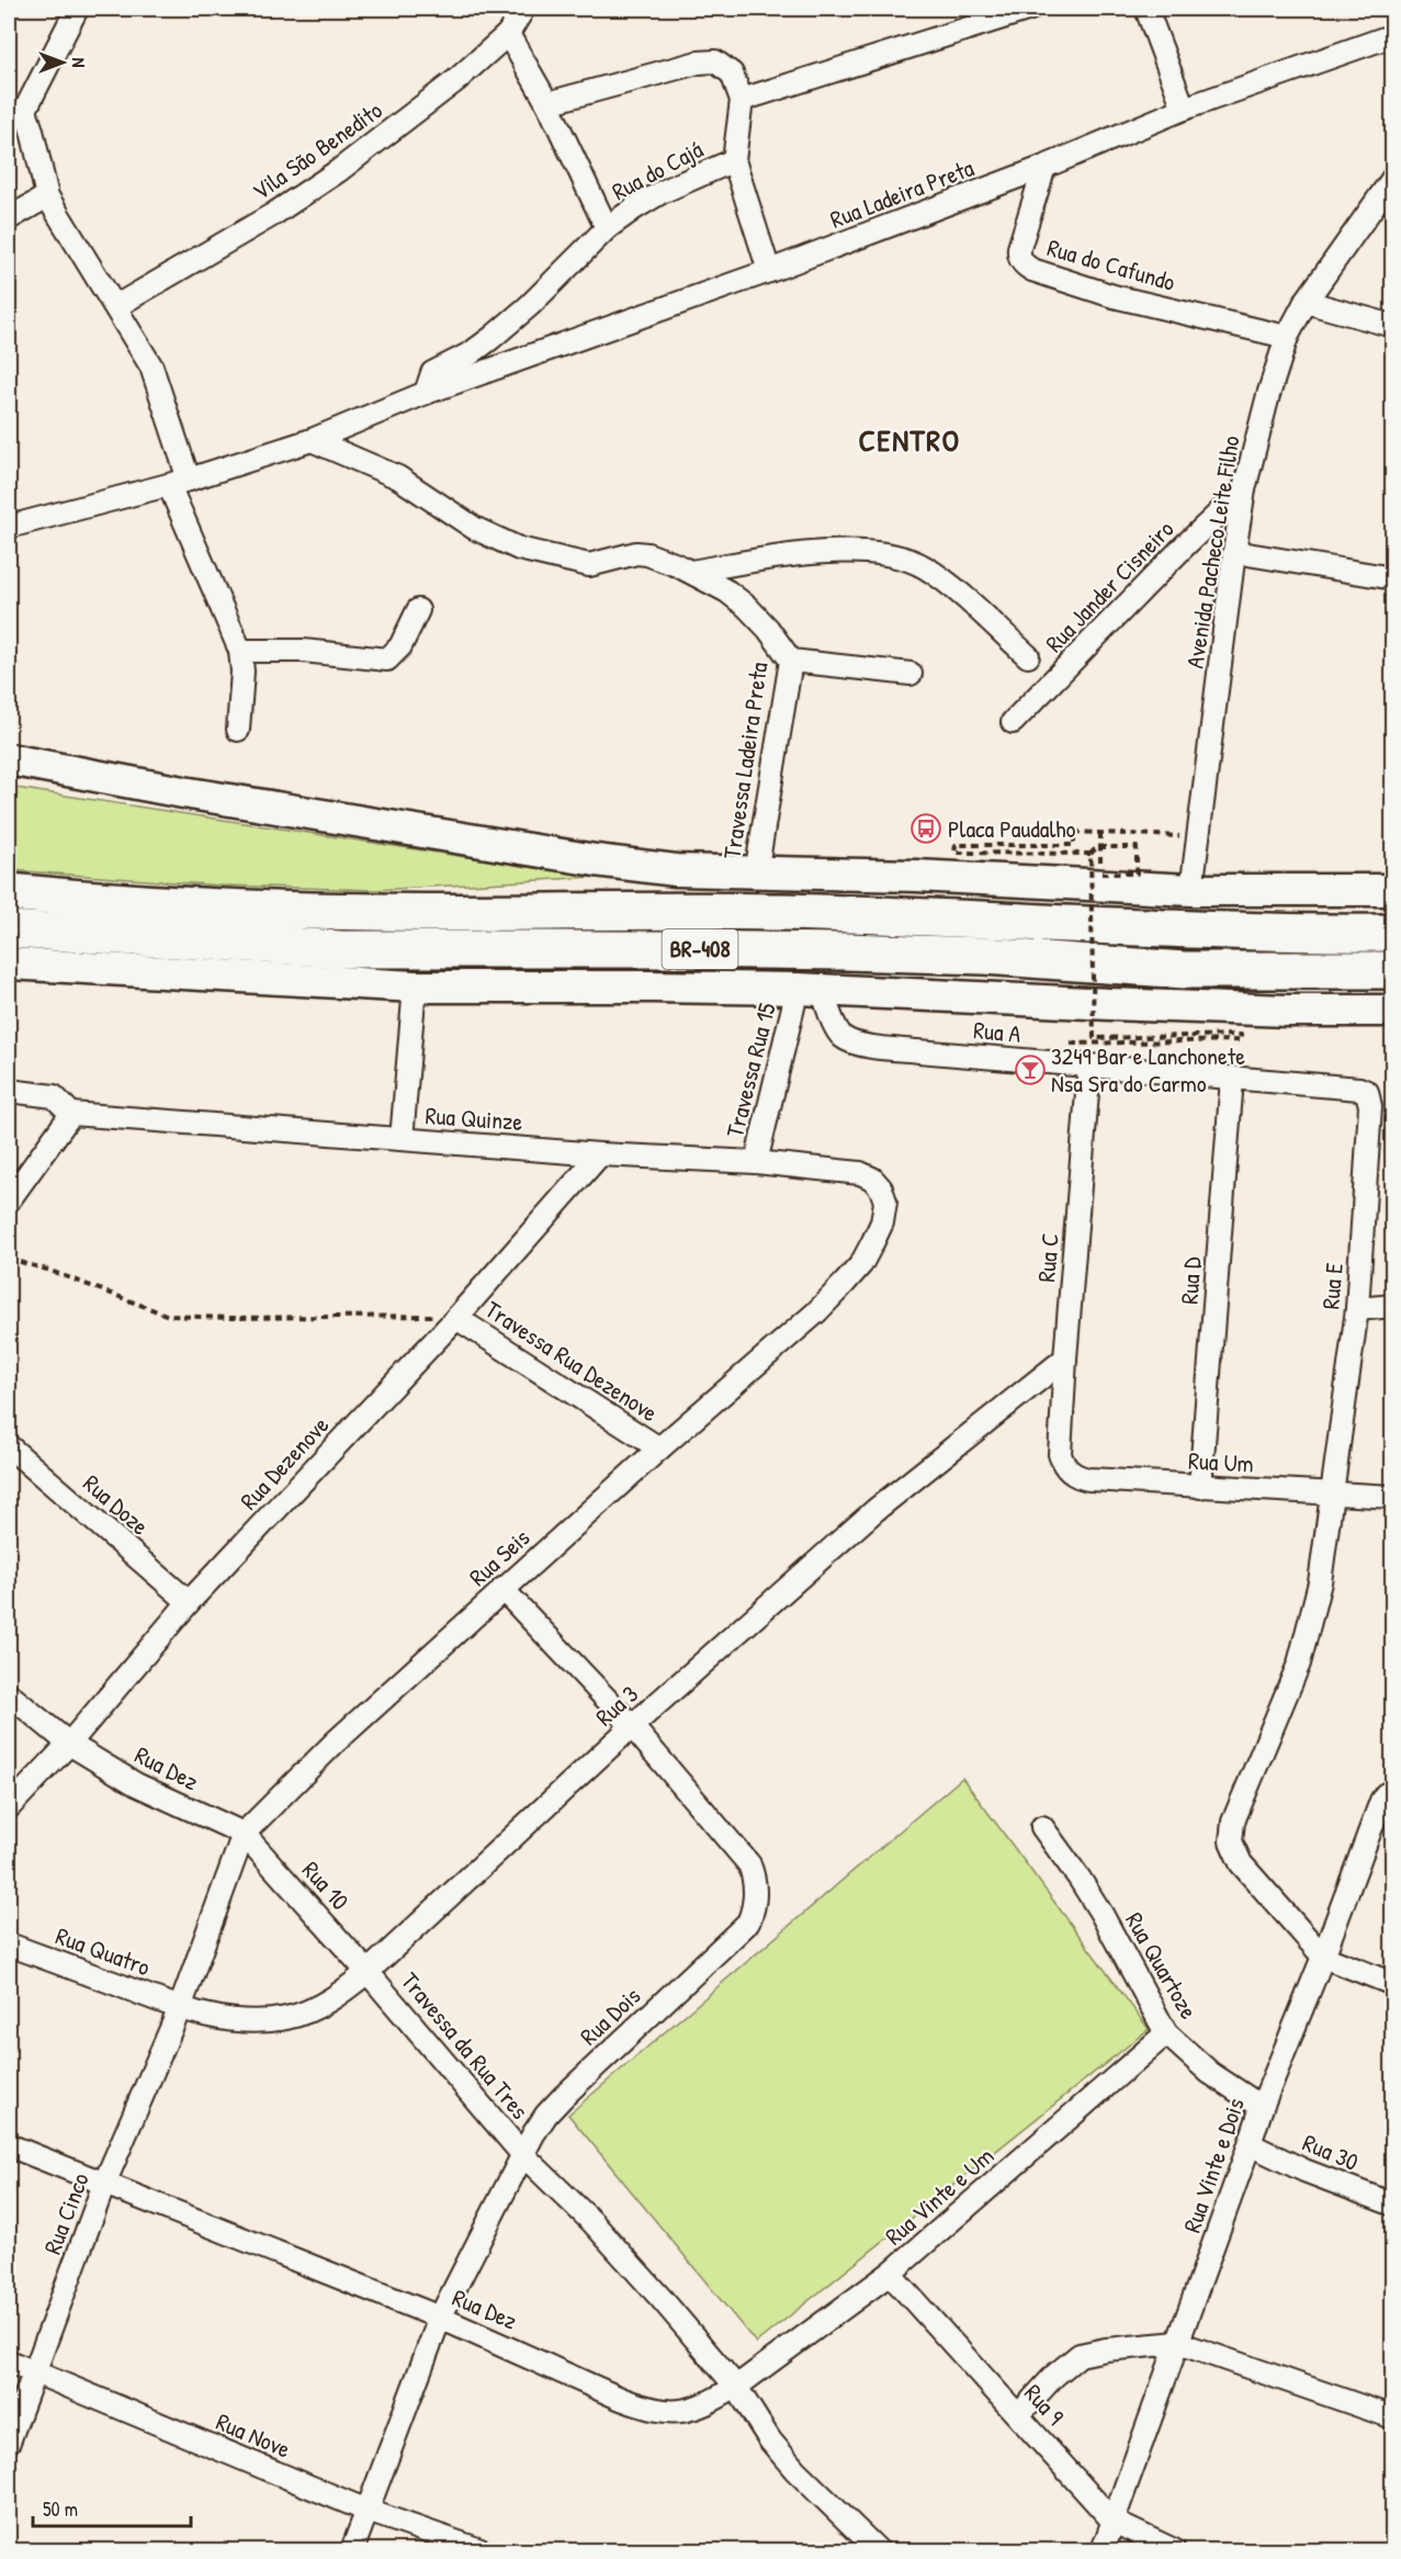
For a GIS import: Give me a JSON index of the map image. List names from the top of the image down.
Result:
{
  "streets": {
    "highway": ["BR-408"],
    "street": [
      "Vila São Benedito",
      "Rua do Cajá",
      "Rua Ladeira Preta",
      "Rua do Cafundo",
      "Avenida Pacheco Leite Filho",
      "Rua Jander Cisneiro",
      "Travessa Ladeira Preta",
      "Rua A",
      "Travessa Rua 15",
      "Rua Quinze",
      "Rua C",
      "Rua D",
      "Rua E",
      "Travessa Rua Dezenove",
      "Rua Um",
      "Rua Dezenove",
      "Rua Doze",
      "Rua Seis",
      "Rua 3",
      "Rua Dez",
      "Rua 10",
      "Rua Quatro",
      "Rua Quartoze",
      "Rua Dois",
      "Travessa da Rua Tres",
      "Rua 30",
      "Rua Vinte e Dois",
      "Rua Vinte e Um",
      "Rua Cinco",
      "Rua 9",
      "Rua Nove"
    ]
  },
  "crossings": [
    ["Rua Ladeira Preta", "Rua do Cafundo"],
    ["Rua Ladeira Preta", "Travessa Ladeira Preta"],
    ["Rua do Cafundo", "Avenida Pacheco Leite Filho"],
    ["Avenida Pacheco Leite Filho", "Rua Jander Cisneiro"],
    ["Rua A", "Travessa Rua 15"],
    ["Rua A", "Rua C"],
    ["Rua A", "Rua D"],
    ["Rua A", "Rua E"],
    ["Travessa Rua 15", "Rua Quinze"],
    ["Rua Quinze", "Rua Dezenove"],
    ["Rua Quinze", "Rua Seis"],
    ["Rua C", "Rua Um"],
    ["Rua C", "Rua 3"],
    ["Rua D", "Rua Um"],
    ["Rua E", "Rua Um"],
    ["Rua E", "Rua Vinte e Dois"],
    ["Travessa Rua Dezenove", "Rua Dezenove"],
    ["Travessa Rua Dezenove", "Rua Seis"],
    ["Rua Dezenove", "Rua Doze"],
    ["Rua Dezenove", "Rua Dez"],
    ["Rua Seis", "Rua 3"],
    ["Rua Seis", "Rua Dez"],
    ["Rua Seis", "Rua 10"],
    ["Rua Seis", "Rua Quatro"],
    ["Rua Seis", "Rua Dois"],
    ["Rua Seis", "Rua Cinco"],
    ["Rua 3", "Rua 10"],
    ["Rua 3", "Rua Quatro"],
    ["Rua 3", "Rua Dois"],
    ["Rua 3", "Travessa da Rua Tres"],
    ["Rua 3", "Rua Cinco"],
    ["Rua Dez", "Rua 10"],
    ["Rua Dez", "Rua Dois"],
    ["Rua Dez", "Travessa da Rua Tres"],
    ["Rua Dez", "Rua Vinte e Um"],
    ["Rua Dez", "Rua Cinco"],
    ["Rua 10", "Travessa da Rua Tres"],
    ["Rua Quatro", "Rua Cinco"],
    ["Rua Quartoze", "Rua Vinte e Dois"],
    ["Rua Quartoze", "Rua Vinte e Um"],
    ["Rua Dois", "Travessa da Rua Tres"],
    ["Rua Dois", "Rua Nove"],
    ["Travessa da Rua Tres", "Rua Vinte e Um"],
    ["Rua 30", "Rua Vinte e Dois"],
    ["Rua Vinte e Dois", "Rua 9"],
    ["Rua Vinte e Um", "Rua 9"],
    ["Rua Cinco", "Rua Nove"]
  ],
  "districts": ["CENTRO"],
  "places": {
    "bus stop": ["Placa Paudalho"],
    "bar": ["3249 Bar e Lanchonete Nsa Sra do Carmo"]
  },
  "scale_bar": "50 m",
  "north": "right"
}
